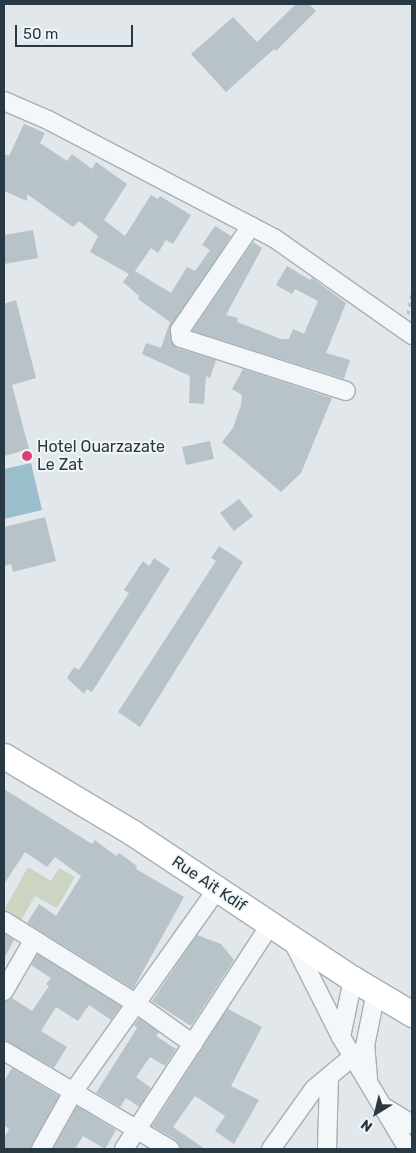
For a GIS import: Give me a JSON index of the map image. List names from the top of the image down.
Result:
{
  "streets": {
    "street": ["Rue Ait Kdif"]
  },
  "places": ["Hotel Ouarzazate Le Zat"],
  "scale_bar": "50 m",
  "north": "bottom left"
}
